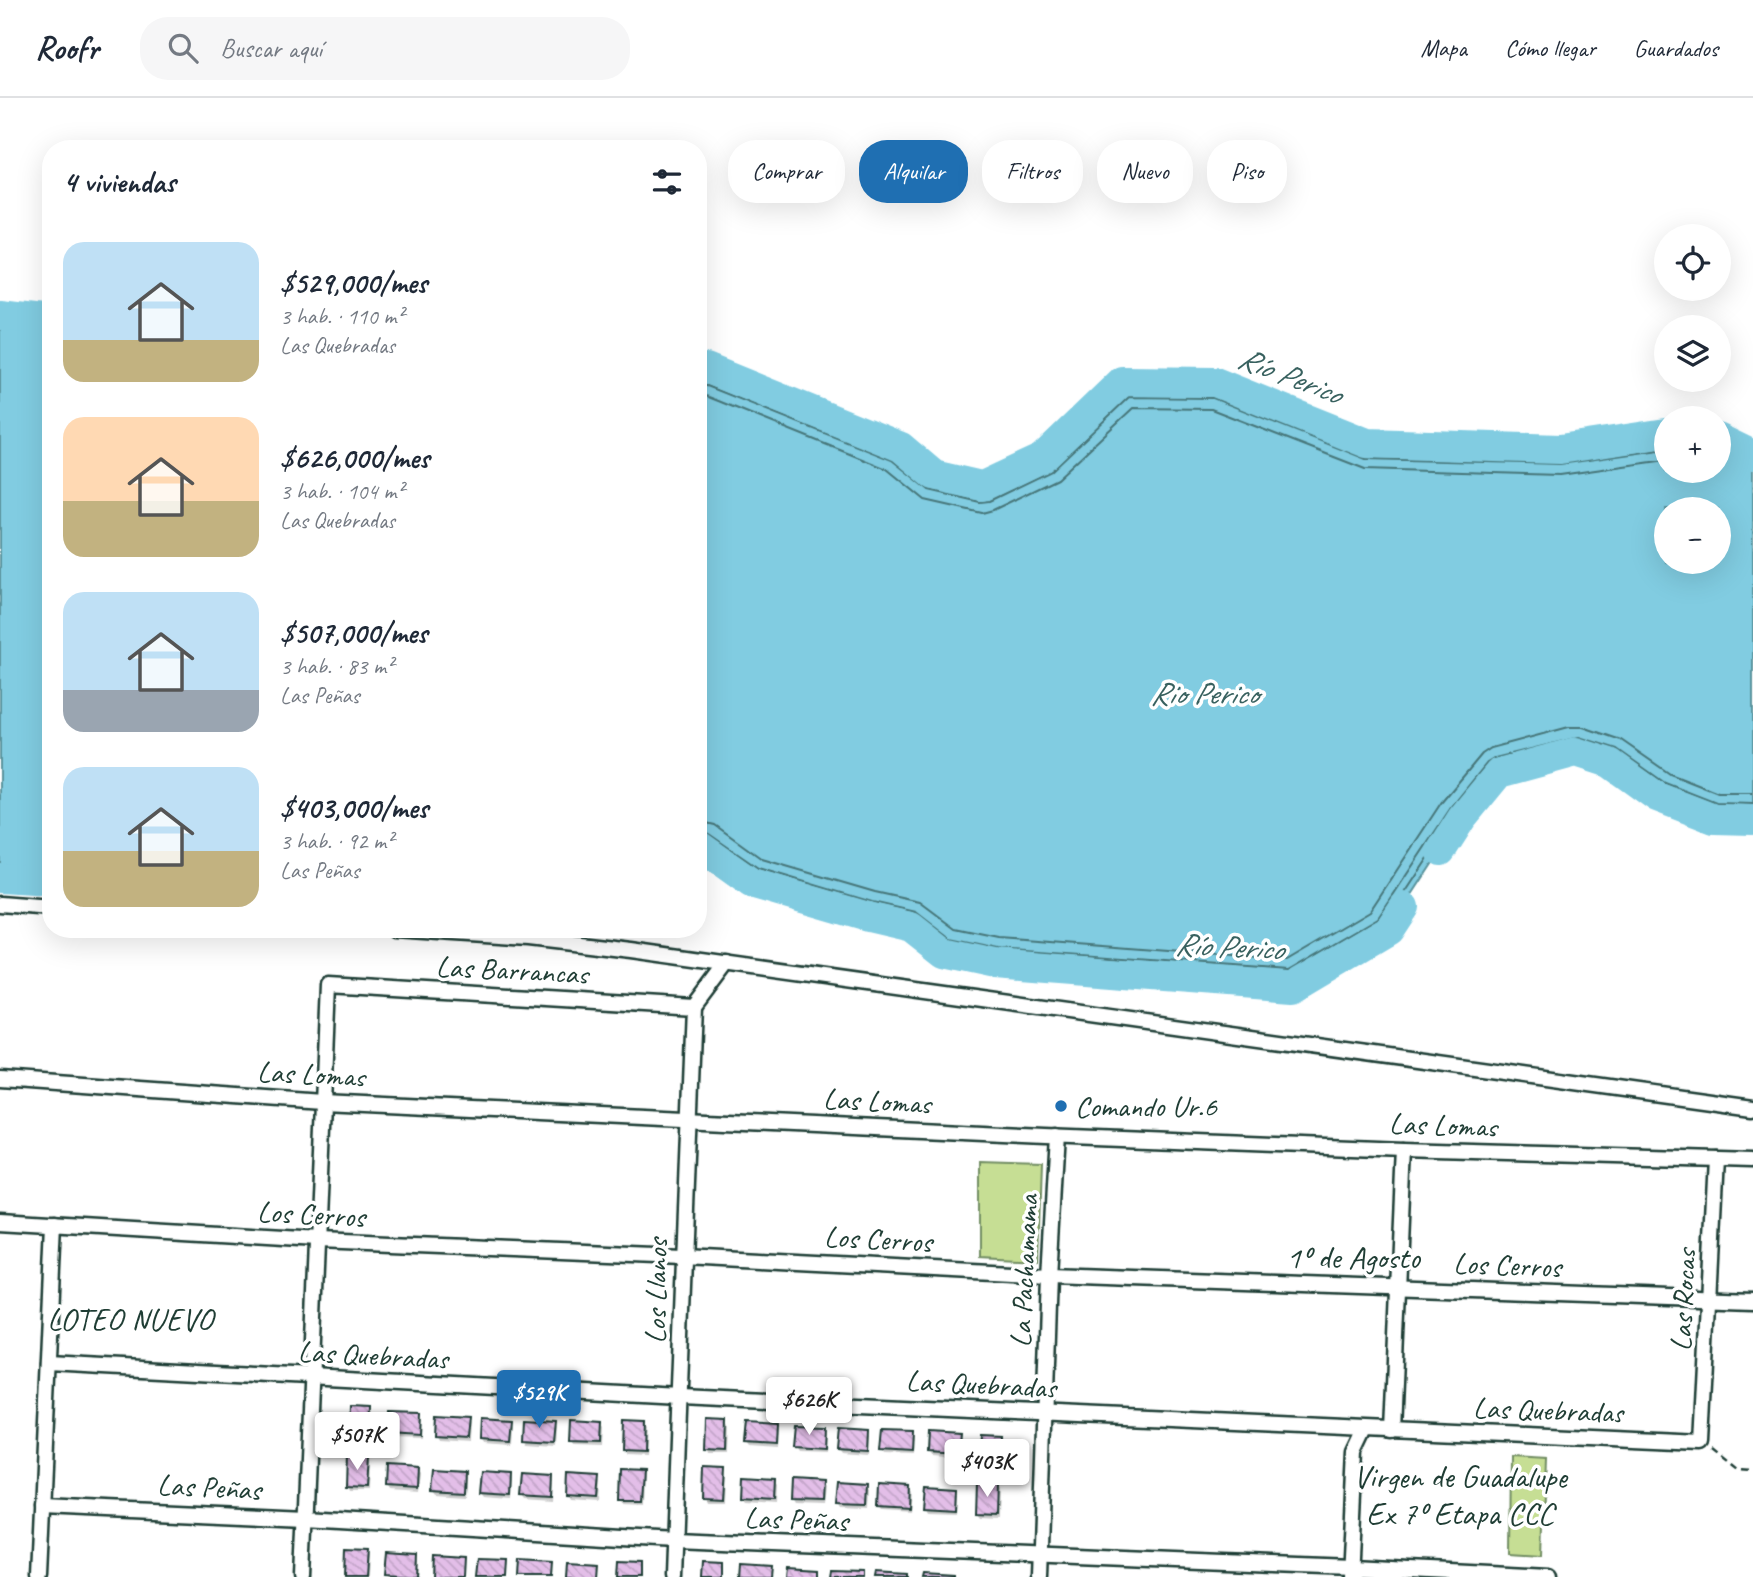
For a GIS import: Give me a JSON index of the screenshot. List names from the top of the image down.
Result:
{
  "streets": {
    "street": [
      "Las Barrancas",
      "Las Lomas",
      "Los Cerros",
      "La Pachamama",
      "Los Llanos",
      "Las Rocas",
      "Las Quebradas",
      "Las Peñas"
    ]
  },
  "crossings": [
    ["Las Barrancas", "Las Lomas"],
    ["Las Barrancas", "Los Llanos"],
    ["Las Lomas", "La Pachamama"],
    ["Las Lomas", "Los Llanos"],
    ["Las Lomas", "Las Rocas"],
    ["Los Cerros", "La Pachamama"],
    ["Los Cerros", "Los Llanos"],
    ["Los Cerros", "Las Rocas"],
    ["La Pachamama", "Las Quebradas"],
    ["La Pachamama", "Las Peñas"],
    ["Los Llanos", "Las Quebradas"],
    ["Los Llanos", "Las Peñas"],
    ["Las Rocas", "Las Quebradas"]
  ],
  "districts": ["1º de Agosto", "LOTEO NUEVO", "Virgen de Guadalupe Ex 7º Etapa CCC"],
  "water": ["Río Perico", "Rio Perico"],
  "places": ["Comando Ur.6"],
  "page": {
    "header": "Roofr",
    "search": "Buscar aquí",
    "nav": ["Mapa", "Cómo llegar", "Guardados"],
    "chip": [
      "Comprar",
      "Alquilar",
      "Filtros",
      "Nuevo",
      "Piso"
    ],
    "heading": "4 viviendas",
    "map_buttons": ["+", "−"],
    "list": [
      {
        "name": "$529,000/mes",
        "note": "3 hab. · 110 m² · Las Quebradas"
      },
      {
        "name": "$626,000/mes",
        "note": "3 hab. · 104 m² · Las Quebradas"
      },
      {
        "name": "$507,000/mes",
        "note": "3 hab. · 83 m² · Las Peñas"
      },
      {
        "name": "$403,000/mes",
        "note": "3 hab. · 92 m² · Las Peñas"
      }
    ],
    "price": [
      "$529K",
      "$626K",
      "$507K",
      "$403K"
    ]
  }
}
